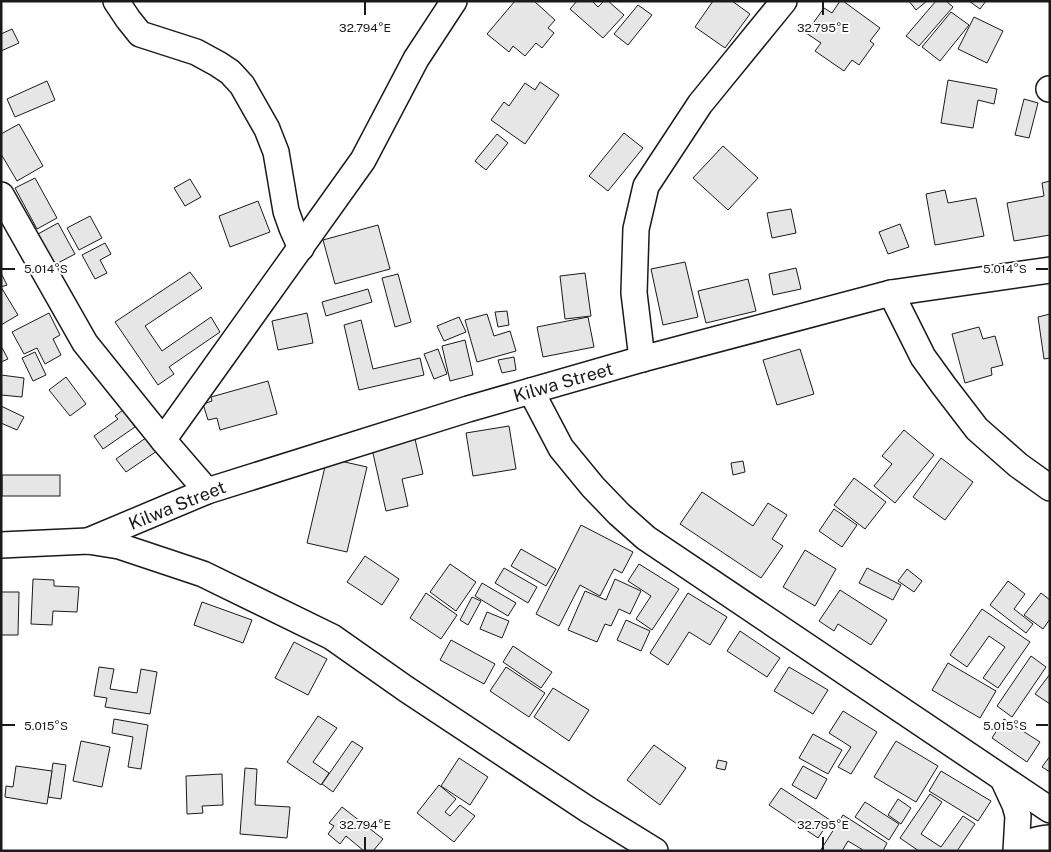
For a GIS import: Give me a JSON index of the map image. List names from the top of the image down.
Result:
{
  "streets": {
    "street": ["Kilwa Street"]
  },
  "coordinates": [
    "32.794°E",
    "32.795°E",
    "5.014°S",
    "5.015°S"
  ]
}
